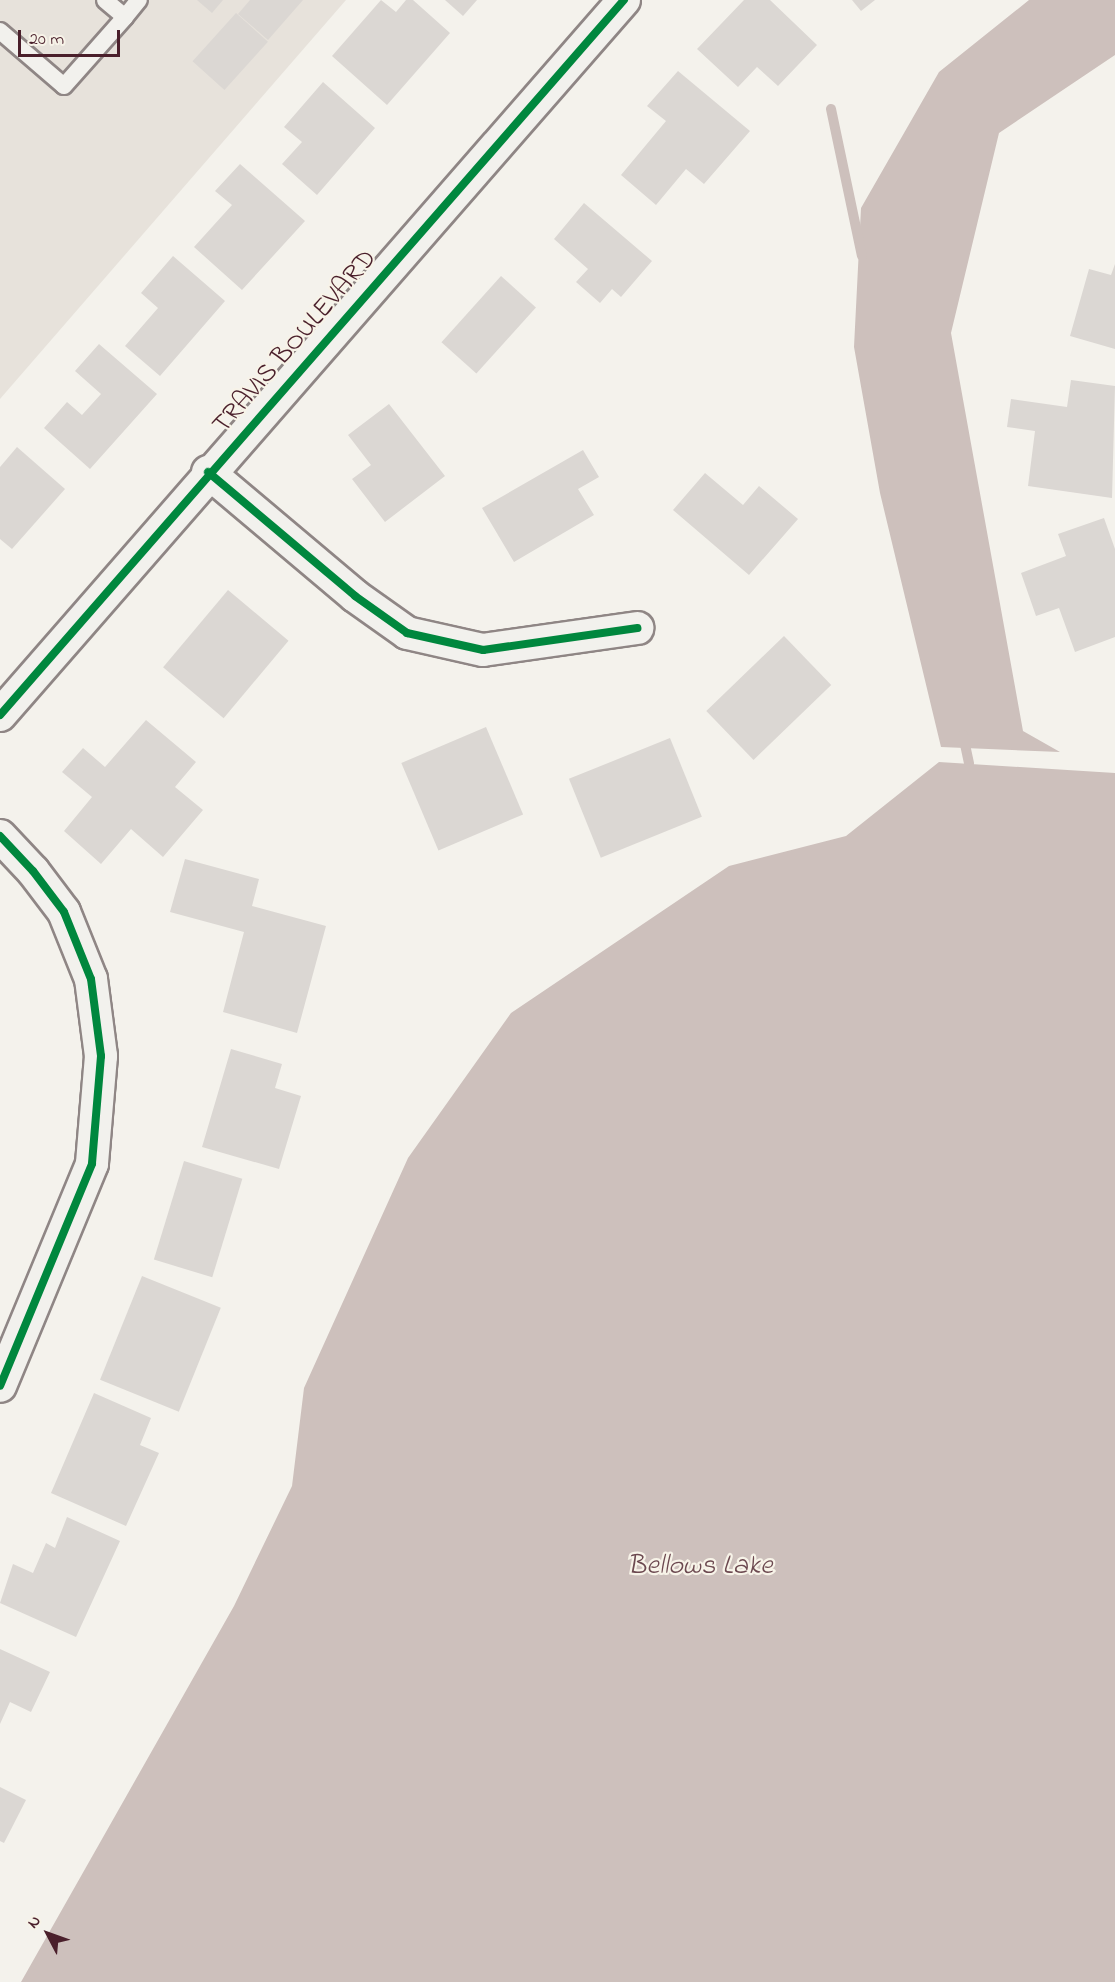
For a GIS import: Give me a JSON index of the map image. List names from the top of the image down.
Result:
{
  "streets": {
    "street": ["TRAVIS BOULEVARD"]
  },
  "water": ["Bellows Lake"],
  "scale_bar": "20 m",
  "north": "top left"
}
